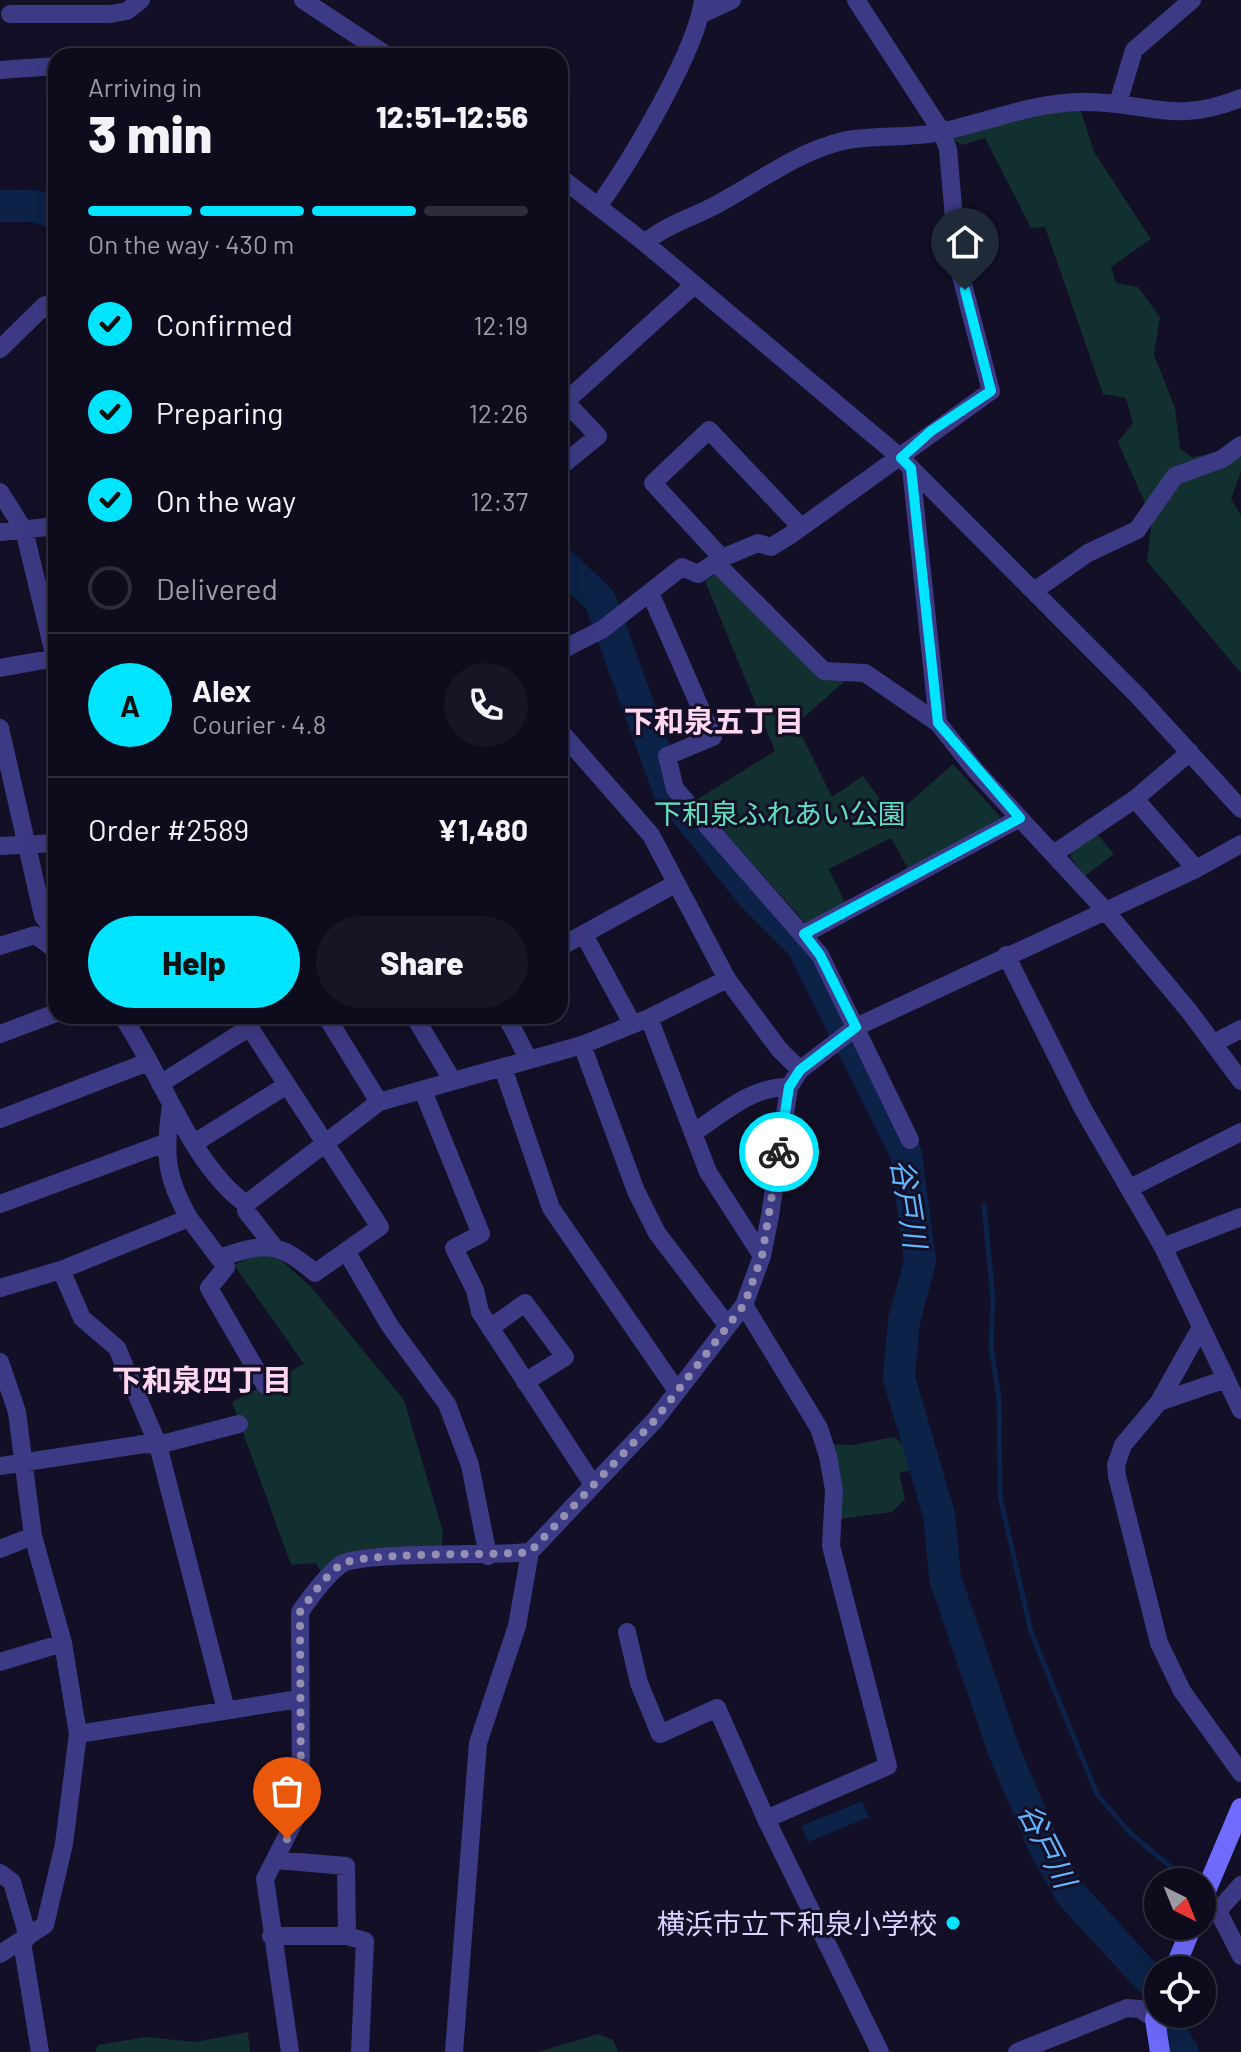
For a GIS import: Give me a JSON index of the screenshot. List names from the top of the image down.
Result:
{
  "districts": ["下和泉五丁目", "下和泉四丁目"],
  "water": ["谷戸川"],
  "parks": ["下和泉ふれあい公園"],
  "places": ["横浜市立下和泉小学校"],
  "north": "bottom right",
  "page": {
    "heading": ["3 min", "Arriving in", "12:51–12:56"],
    "panel": [
      "Alex",
      "Courier · 4.8",
      "Order #2589",
      "¥1,480"
    ],
    "bar": "On the way · 430 m",
    "list": [
      ["Confirmed", "12:19"],
      ["Preparing", "12:26"],
      ["On the way", "12:37"],
      "Delivered"
    ],
    "round": "A",
    "buttons": ["Help", "Share"]
  }
}
